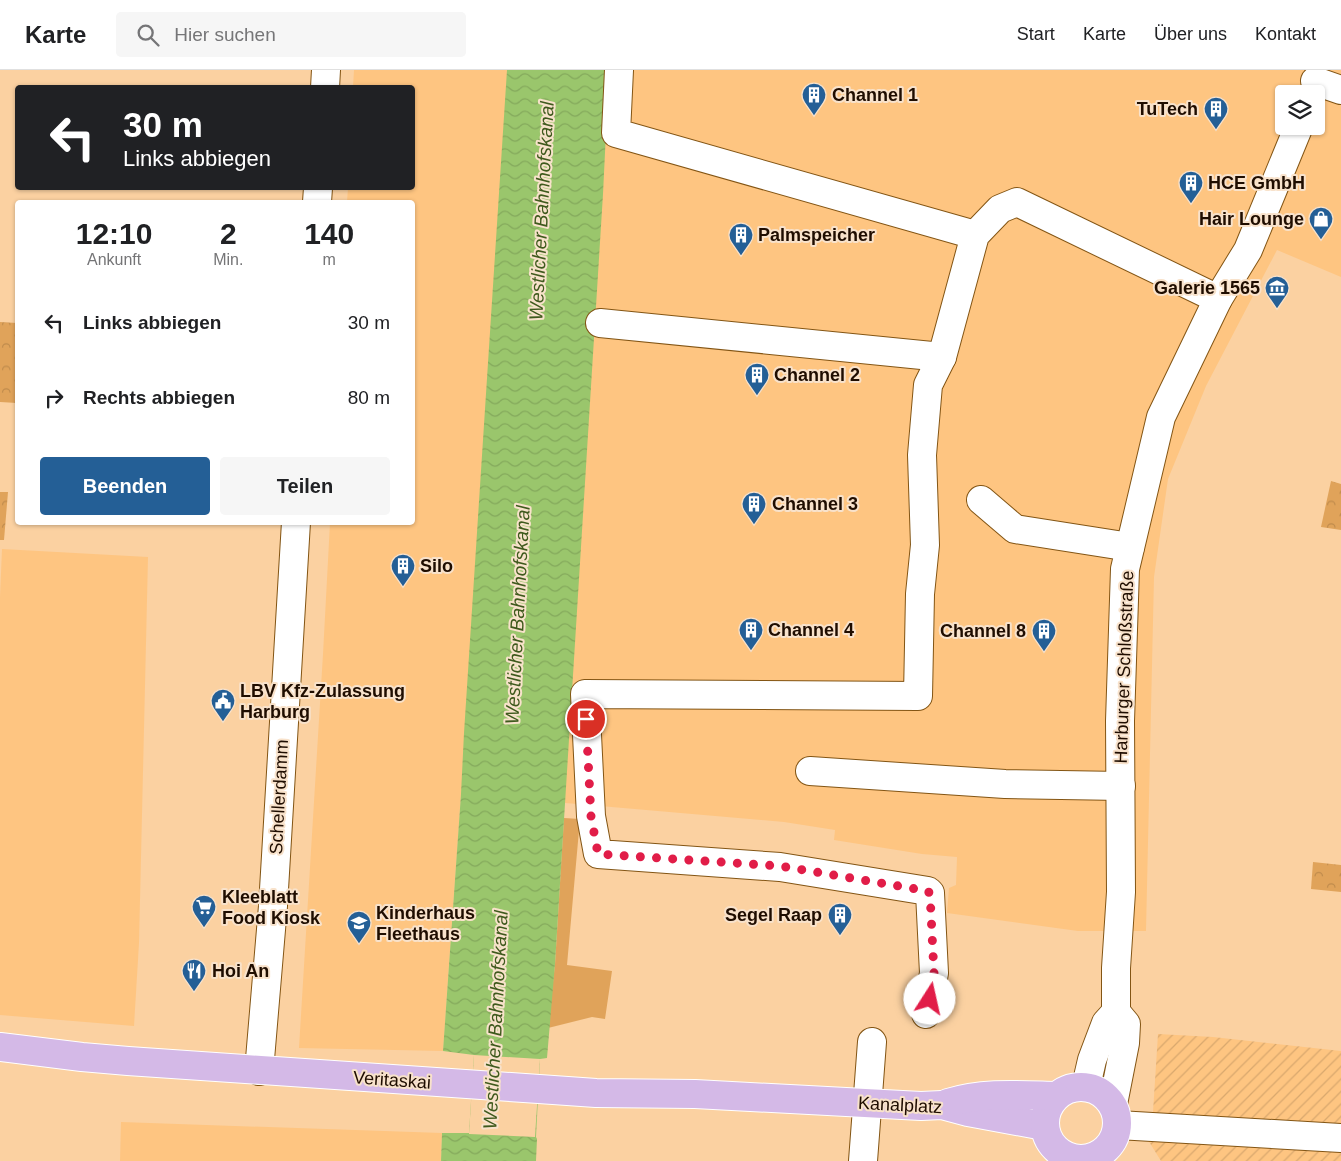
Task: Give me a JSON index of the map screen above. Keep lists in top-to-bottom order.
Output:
{
  "streets": {
    "main road": ["Veritaskai", "Kanalplatz"],
    "street": ["Harburger Schloßstraße", "Schellerdamm"]
  },
  "crossings": [
    ["Schellerdamm", "Veritaskai"],
    ["Veritaskai", "Kanalplatz"]
  ],
  "water": ["Westlicher Bahnhofskanal"],
  "places": {
    "building": [
      "Channel 1",
      "TuTech",
      "HCE GmbH",
      "Palmspeicher",
      "Channel 2",
      "Channel 3",
      "Silo",
      "Channel 4",
      "Channel 8",
      "Segel Raap"
    ],
    "shop": ["Hair Lounge"],
    "museum": ["Galerie 1565"],
    "public building": ["LBV Kfz-Zulassung Harburg"],
    "supermarket": ["Kleeblatt Food Kiosk"],
    "school or university": ["Kinderhaus Fleethaus"],
    "restaurant": ["Hoi An"]
  },
  "page": {
    "header": "Karte",
    "search": "Hier suchen",
    "nav": [
      "Start",
      "Karte",
      "Über uns",
      "Kontakt"
    ],
    "turn": ["30 m", "Links abbiegen"],
    "eta": [
      "12:10",
      "Ankunft",
      "2",
      "Min.",
      "140",
      "m"
    ],
    "list": [
      {
        "name": "Links abbiegen",
        "value": "30 m"
      },
      {
        "name": "Rechts abbiegen",
        "value": "80 m"
      }
    ],
    "buttons": ["Beenden", "Teilen"]
  }
}
